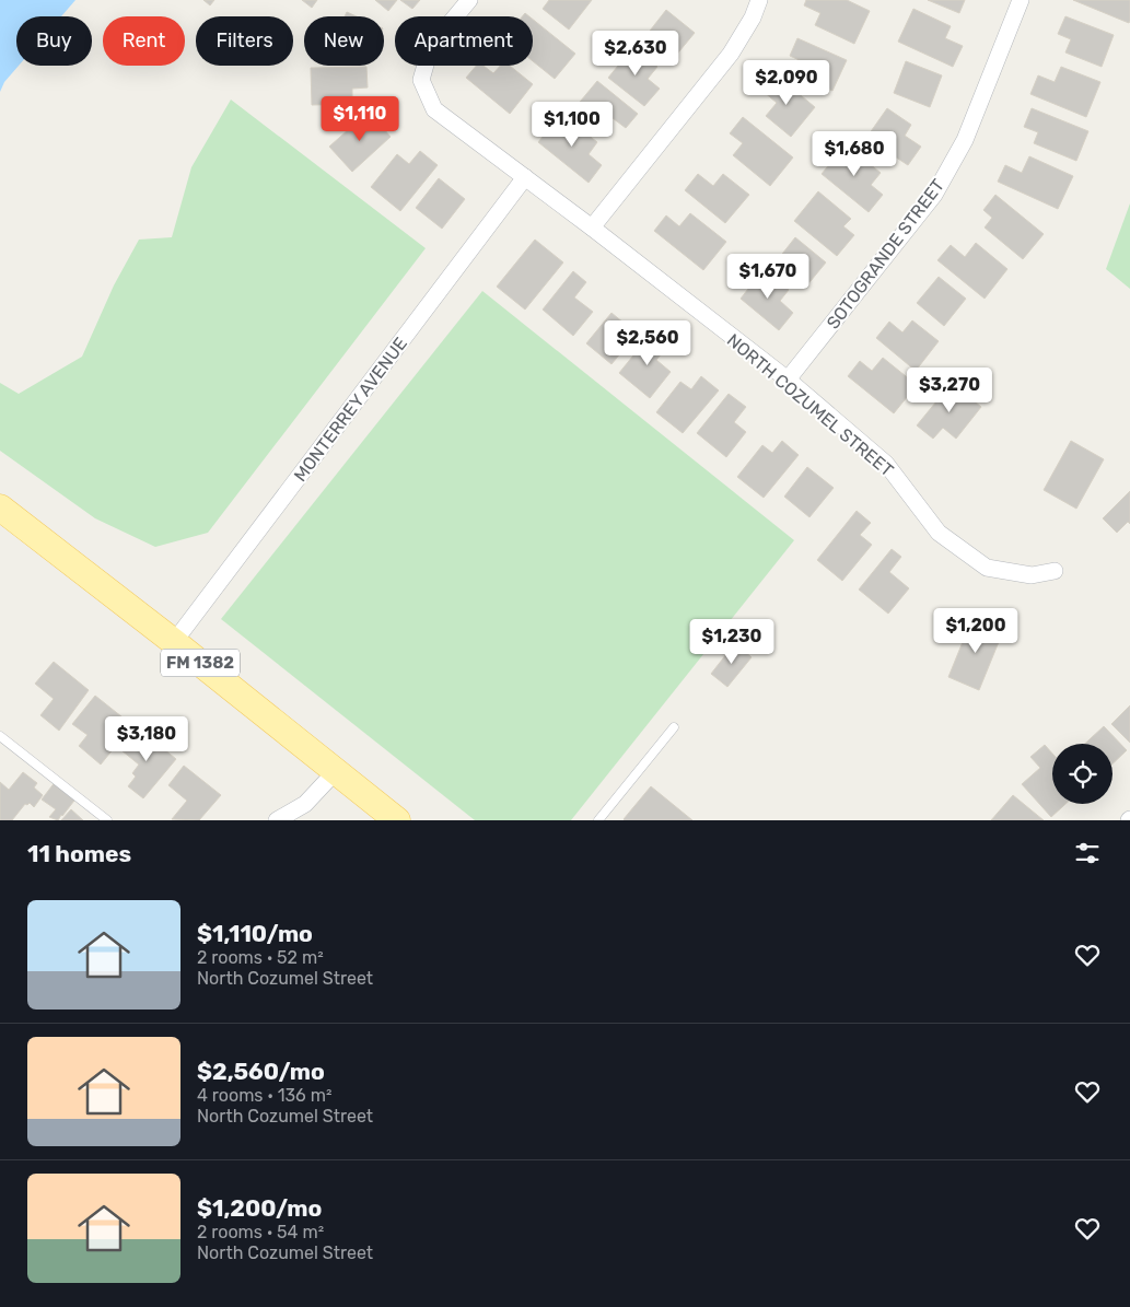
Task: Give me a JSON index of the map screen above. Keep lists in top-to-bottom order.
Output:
{
  "streets": {
    "main road": ["FM 1382"],
    "street": ["SOTOGRANDE STREET", "NORTH COZUMEL STREET", "MONTERREY AVENUE"]
  },
  "crossings": [
    ["SOTOGRANDE STREET", "NORTH COZUMEL STREET"],
    ["NORTH COZUMEL STREET", "MONTERREY AVENUE"],
    ["MONTERREY AVENUE", "FM 1382"]
  ],
  "page": {
    "chip": [
      "Buy",
      "Rent",
      "Filters",
      "New",
      "Apartment"
    ],
    "price": [
      "$2,630",
      "$2,090",
      "$1,110",
      "$1,100",
      "$1,680",
      "$1,670",
      "$2,560",
      "$3,270",
      "$1,200",
      "$1,230",
      "$3,180"
    ],
    "heading": "11 homes",
    "list": [
      {
        "name": "$1,110/mo",
        "note": "2 rooms · 52 m² · North Cozumel Street"
      },
      {
        "name": "$2,560/mo",
        "note": "4 rooms · 136 m² · North Cozumel Street"
      },
      {
        "name": "$1,200/mo",
        "note": "2 rooms · 54 m² · North Cozumel Street"
      }
    ]
  }
}
